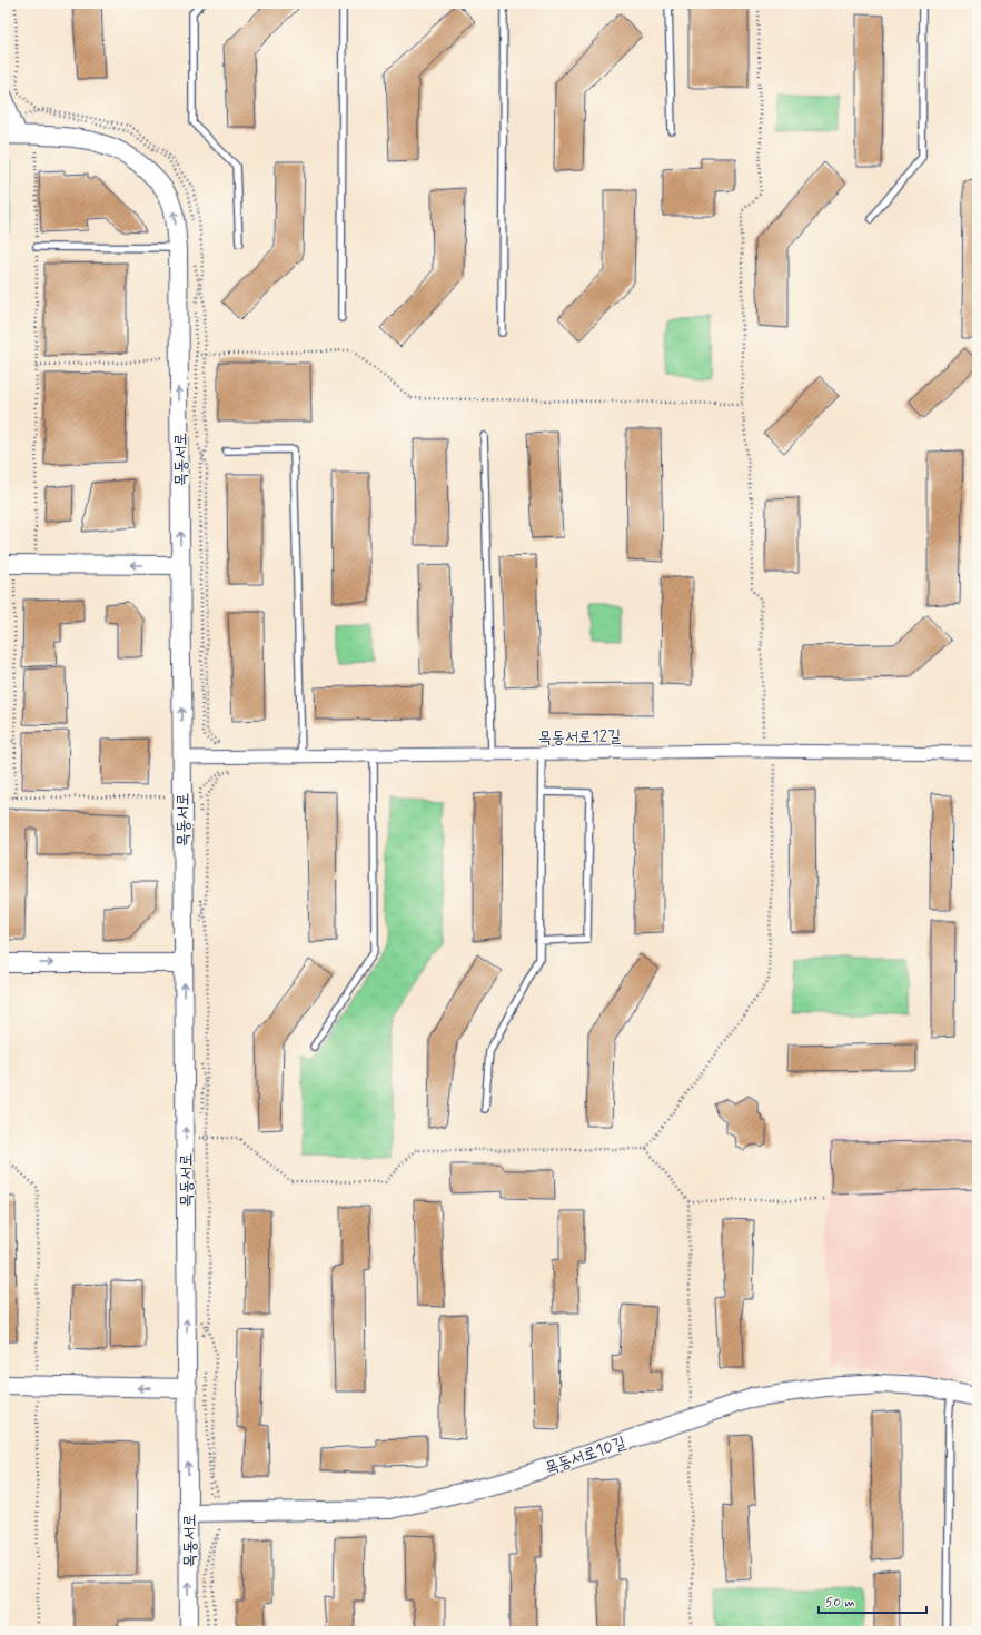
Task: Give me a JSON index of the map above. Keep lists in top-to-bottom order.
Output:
{
  "streets": {
    "main road": ["목동서로", "목동서로10길"],
    "street": ["목동서로12길"]
  },
  "crossings": [
    ["목동서로", "목동서로12길"],
    ["목동서로", "목동서로10길"]
  ],
  "one_way": ["목동서로"],
  "scale_bar": "50 m"
}
